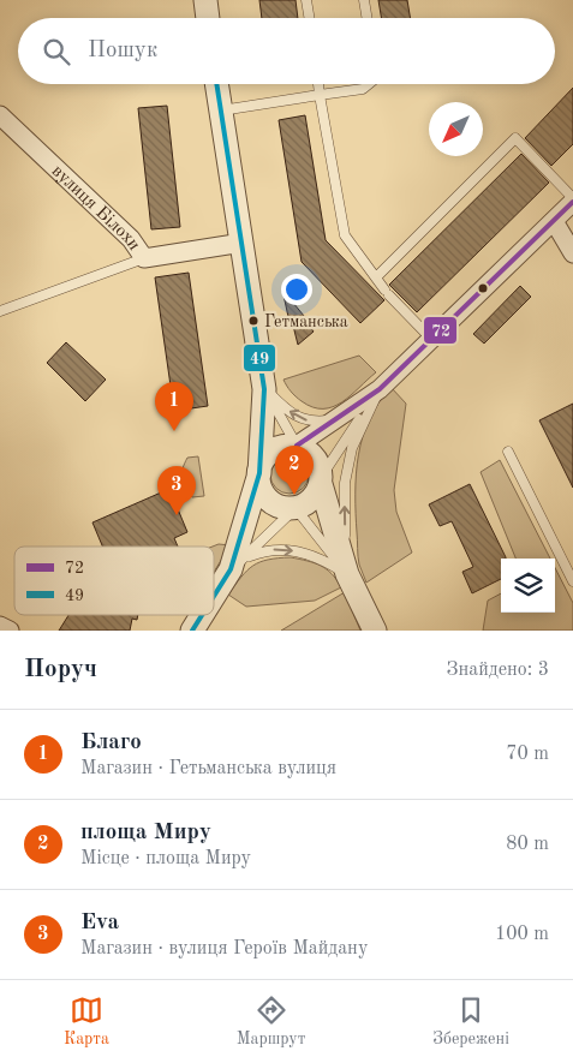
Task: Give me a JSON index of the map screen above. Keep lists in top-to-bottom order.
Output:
{
  "streets": {
    "street": ["вулиця Білохи"]
  },
  "places": ["Гетманська"],
  "lines": ["transit line 49", "transit line 72"],
  "legend": ["72", "49"],
  "north": "bottom left",
  "page": {
    "search": "Пошук",
    "pins": ["1", "2", "3"],
    "heading": ["Поруч", "Знайдено: 3"],
    "list": [
      {
        "mark": "1",
        "name": "Благо",
        "note": "Магазин · Гетьманська вулиця",
        "value": "70 m"
      },
      {
        "mark": "2",
        "name": "площа Миру",
        "note": "Місце · площа Миру",
        "value": "80 m"
      },
      {
        "mark": "3",
        "name": "Eva",
        "note": "Магазин · вулиця Героїв Майдану",
        "value": "100 m"
      }
    ],
    "nav": ["Карта", "Маршрут", "Збережені"]
  }
}
